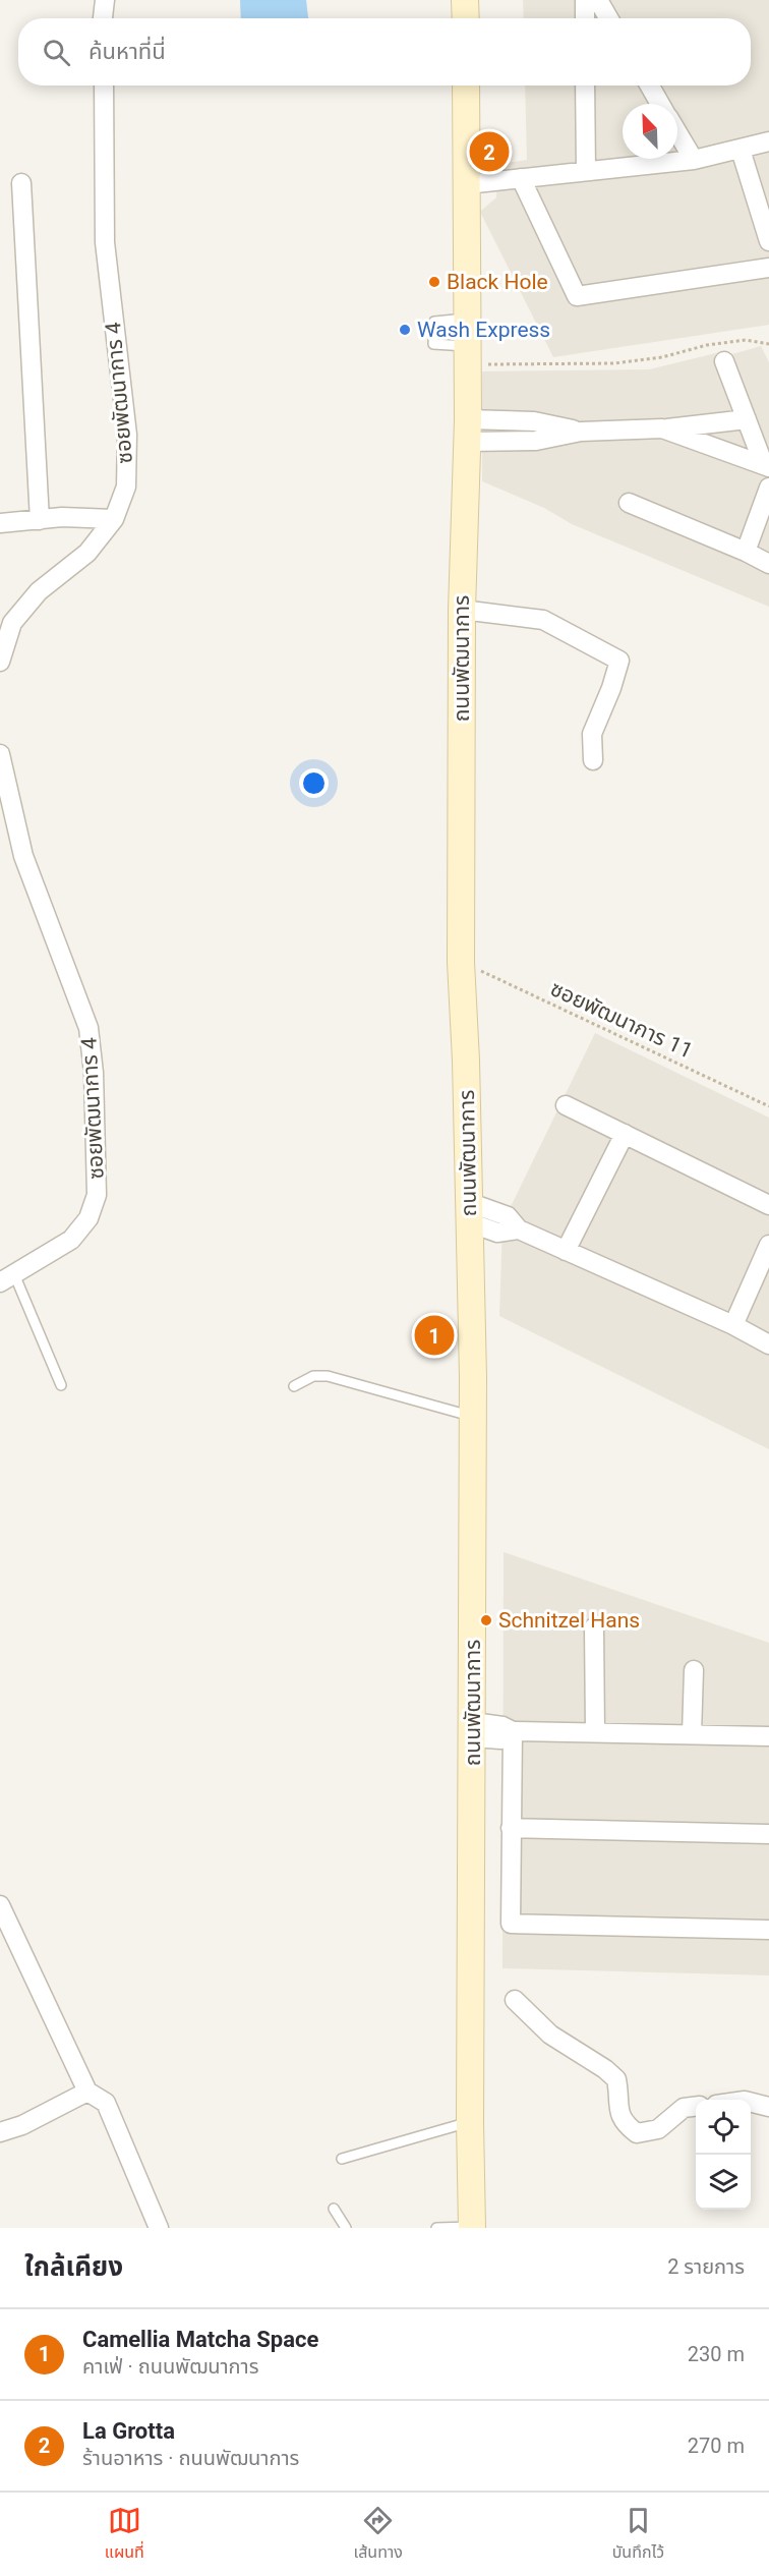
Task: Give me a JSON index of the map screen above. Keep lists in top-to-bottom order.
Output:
{
  "streets": {
    "street": ["ซอยพัฒนาการ 4", "ถนนพัฒนาการ"],
    "path": ["ซอยพัฒนาการ 11"]
  },
  "crossings": [
    ["ถนนพัฒนาการ", "ซอยพัฒนาการ 11"]
  ],
  "places": ["Black Hole", "Wash Express", "Schnitzel Hans"],
  "north": "top left",
  "page": {
    "search": "ค้นหาที่นี่",
    "pins": ["2", "1"],
    "heading": ["ใกล้เคียง", "2 รายการ"],
    "list": [
      {
        "mark": "1",
        "name": "Camellia Matcha Space",
        "note": "คาเฟ่ · ถนนพัฒนาการ",
        "value": "230 m"
      },
      {
        "mark": "2",
        "name": "La Grotta",
        "note": "ร้านอาหาร · ถนนพัฒนาการ",
        "value": "270 m"
      }
    ],
    "nav": ["แผนที่", "เส้นทาง", "บันทึกไว้"]
  }
}
